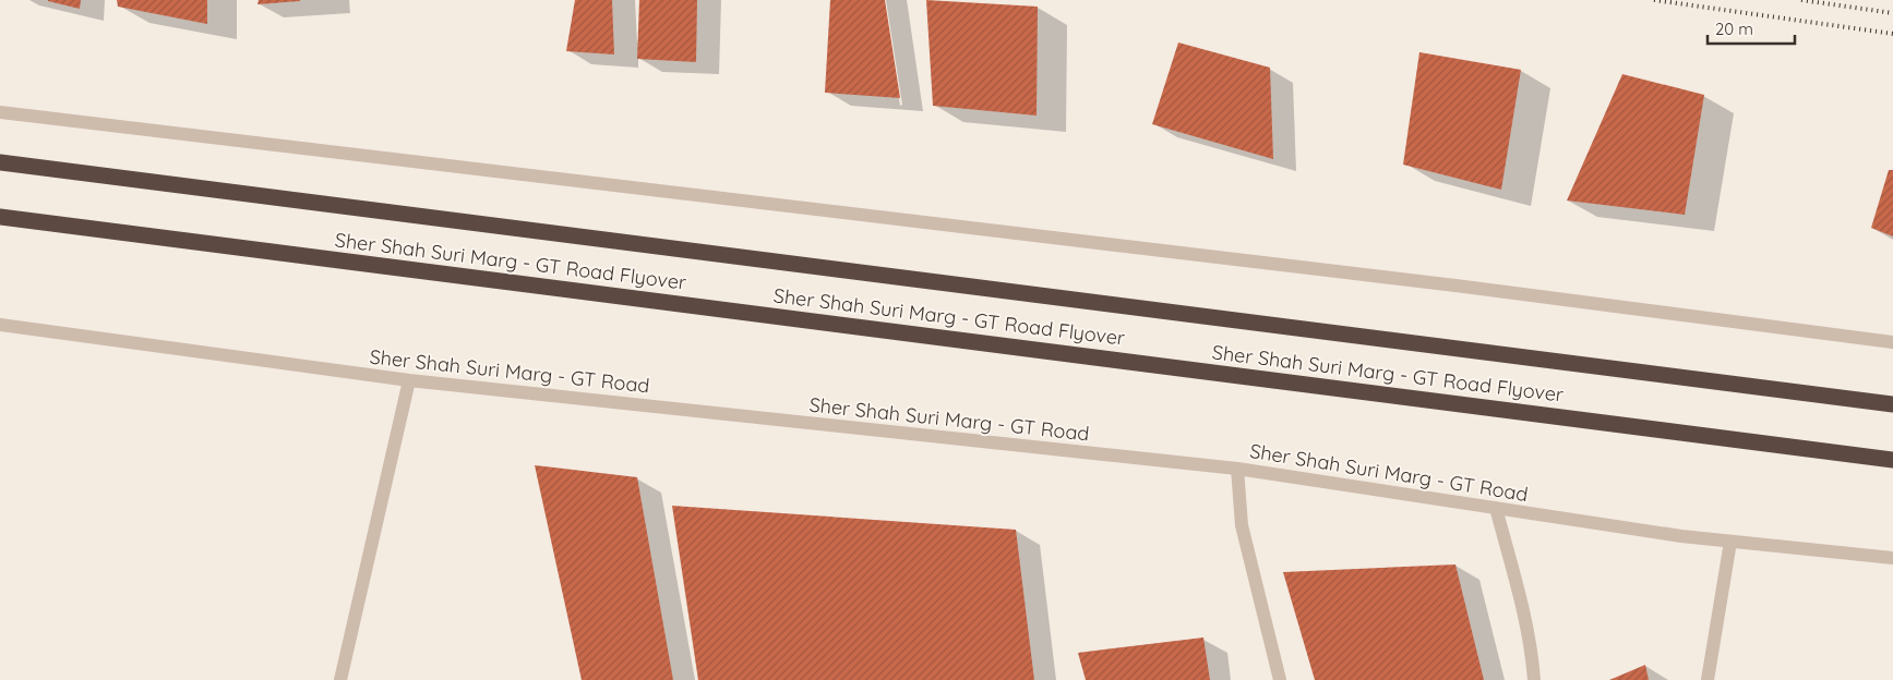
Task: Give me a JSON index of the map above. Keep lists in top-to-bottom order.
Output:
{
  "streets": {
    "highway": ["Sher Shah Suri Marg - GT Road Flyover"],
    "street": ["Sher Shah Suri Marg - GT Road"]
  },
  "scale_bar": "20 m"
}
